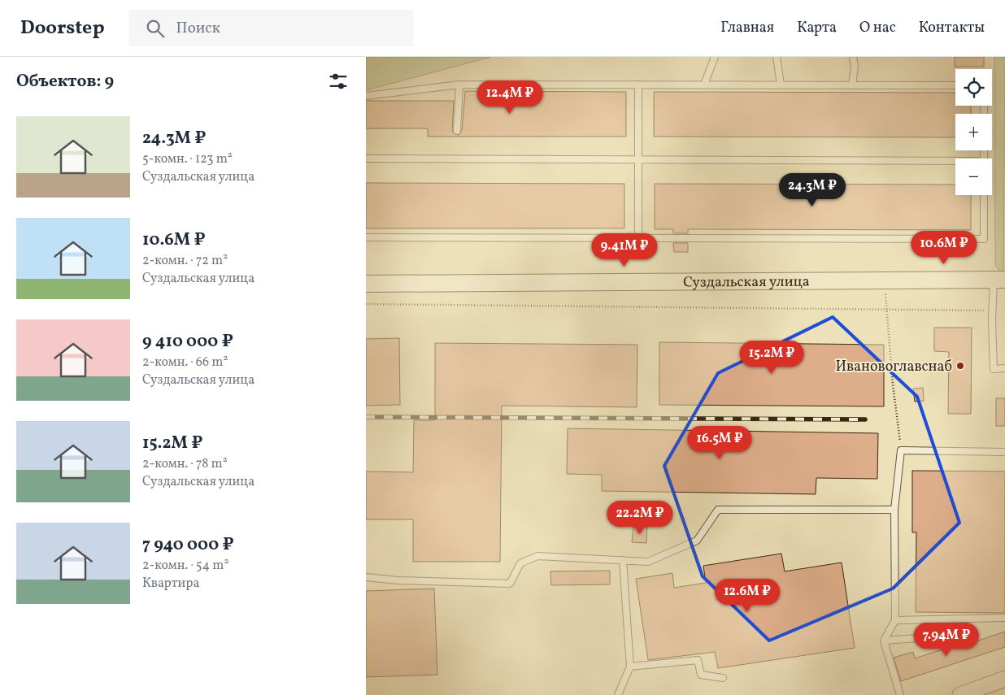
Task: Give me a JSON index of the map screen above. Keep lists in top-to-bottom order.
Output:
{
  "streets": {
    "main road": ["Суздальская улица"]
  },
  "places": ["Ивановоглавснаб"],
  "page": {
    "header": "Doorstep",
    "search": "Поиск",
    "nav": [
      "Главная",
      "Карта",
      "О нас",
      "Контакты"
    ],
    "heading": "Объектов: 9",
    "map_buttons": ["+", "−"],
    "price": [
      "12.4M ₽",
      "24.3M ₽",
      "10.6M ₽",
      "9.41M ₽",
      "15.2M ₽",
      "16.5M ₽",
      "22.2M ₽",
      "12.6M ₽",
      "7.94M ₽"
    ],
    "list": [
      {
        "name": "24.3M ₽",
        "note": "5-комн. · 123 m² · Суздальская улица"
      },
      {
        "name": "10.6M ₽",
        "note": "2-комн. · 72 m² · Суздальская улица"
      },
      {
        "name": "9 410 000 ₽",
        "note": "2-комн. · 66 m² · Суздальская улица"
      },
      {
        "name": "15.2M ₽",
        "note": "2-комн. · 78 m² · Суздальская улица"
      },
      {
        "name": "7 940 000 ₽",
        "note": "2-комн. · 54 m² · Квартира"
      }
    ]
  }
}
